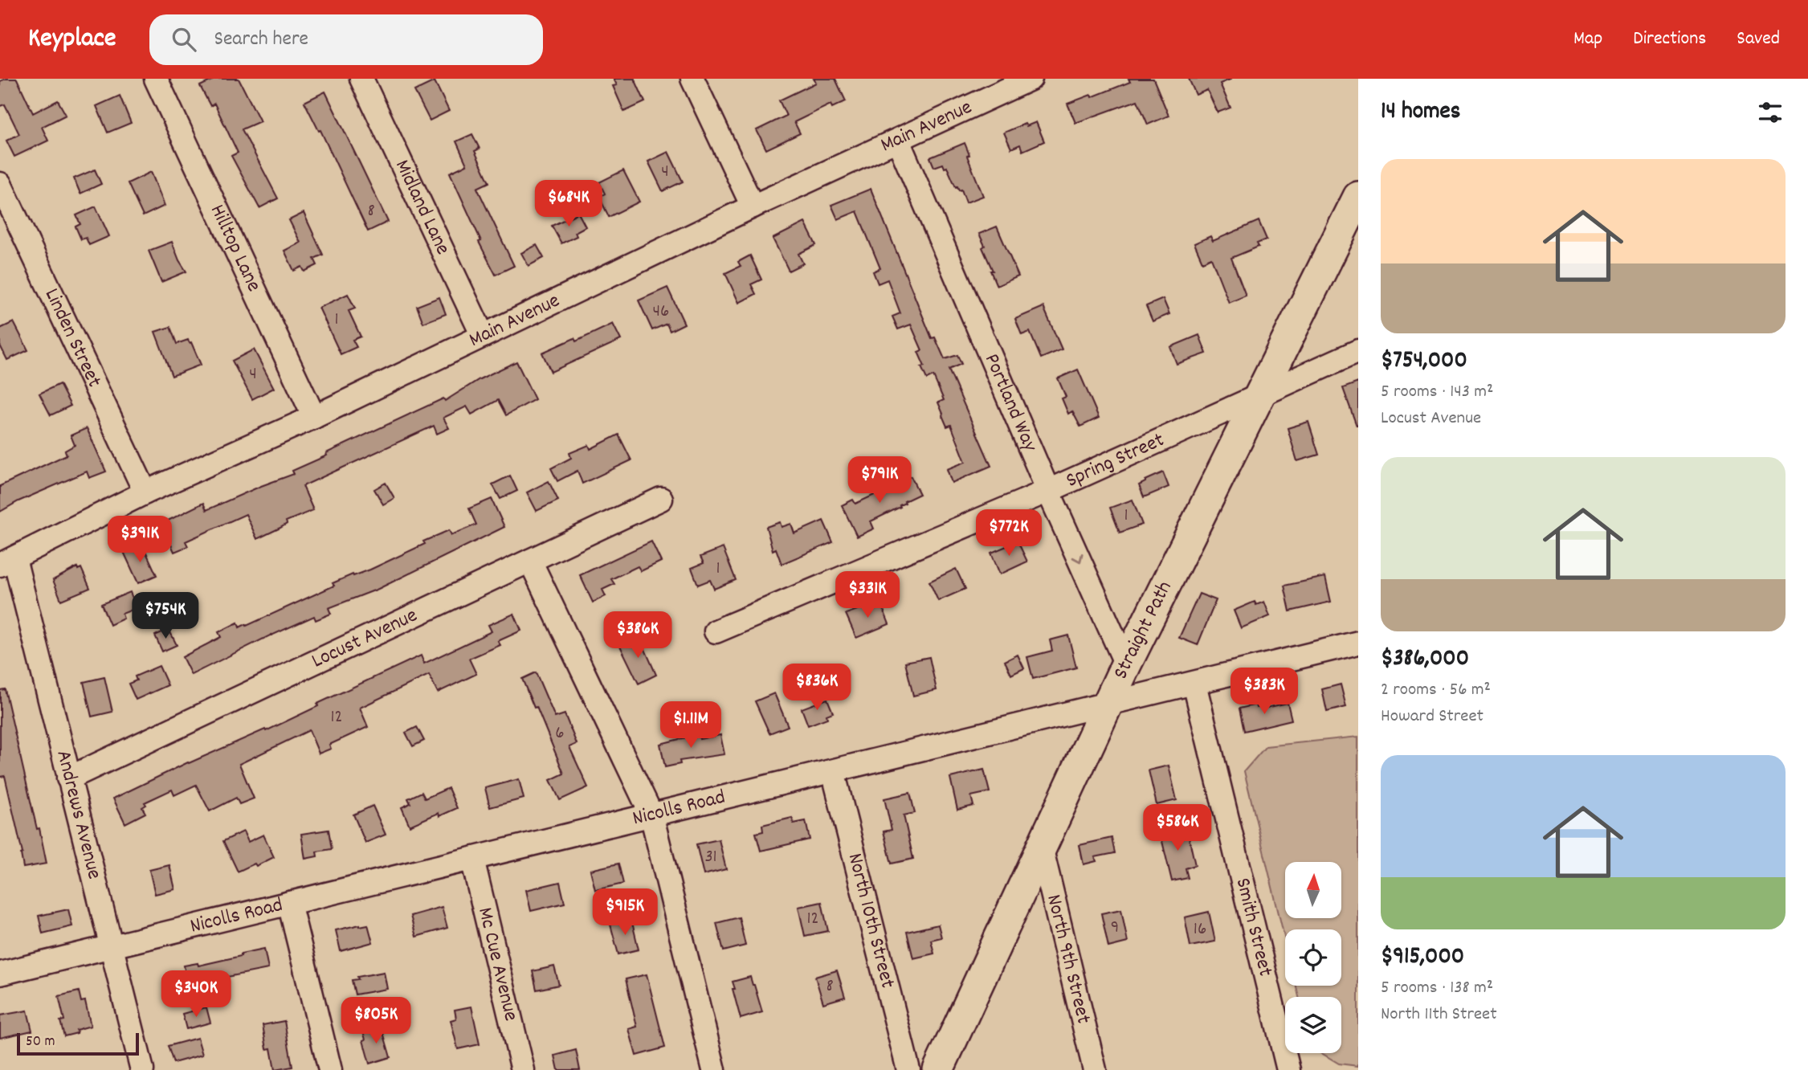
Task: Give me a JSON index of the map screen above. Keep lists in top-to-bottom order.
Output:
{
  "streets": {
    "main road": ["Straight Path"],
    "street": [
      "Main Avenue",
      "Midland Lane",
      "Hilltop Lane",
      "Linden Street",
      "Portland Way",
      "Spring Street",
      "Locust Avenue",
      "Nicolls Road",
      "Andrews Avenue",
      "North 10th Street",
      "Smith Street",
      "North 9th Street",
      "Mc Cue Avenue"
    ]
  },
  "crossings": [
    ["Main Avenue", "Midland Lane"],
    ["Main Avenue", "Hilltop Lane"],
    ["Main Avenue", "Linden Street"],
    ["Main Avenue", "Portland Way"],
    ["Main Avenue", "Andrews Avenue"],
    ["Portland Way", "Spring Street"],
    ["Portland Way", "Straight Path"],
    ["Spring Street", "Straight Path"],
    ["Straight Path", "Nicolls Road"],
    ["Straight Path", "North 9th Street"],
    ["Locust Avenue", "Andrews Avenue"],
    ["Nicolls Road", "Andrews Avenue"],
    ["Nicolls Road", "North 10th Street"],
    ["Nicolls Road", "Smith Street"],
    ["Nicolls Road", "Mc Cue Avenue"]
  ],
  "house_numbers": [
    "4",
    "8",
    "46",
    "1",
    "4",
    "1",
    "1",
    "12",
    "6",
    "31",
    "12",
    "9",
    "16",
    "8"
  ],
  "scale_bar": "50 m",
  "north": "top",
  "page": {
    "header": "Keyplace",
    "search": "Search here",
    "nav": ["Map", "Directions", "Saved"],
    "heading": "14 homes",
    "list": [
      {
        "name": "$754,000",
        "note": "5 rooms · 143 m² · Locust Avenue"
      },
      {
        "name": "$386,000",
        "note": "2 rooms · 56 m² · Howard Street"
      },
      {
        "name": "$915,000",
        "note": "5 rooms · 138 m² · North 11th Street"
      }
    ],
    "price": [
      "$684K",
      "$791K",
      "$772K",
      "$391K",
      "$331K",
      "$754K",
      "$386K",
      "$836K",
      "$383K",
      "$1.11M",
      "$586K",
      "$915K",
      "$340K",
      "$805K"
    ],
    "scale": "50 m"
  }
}
